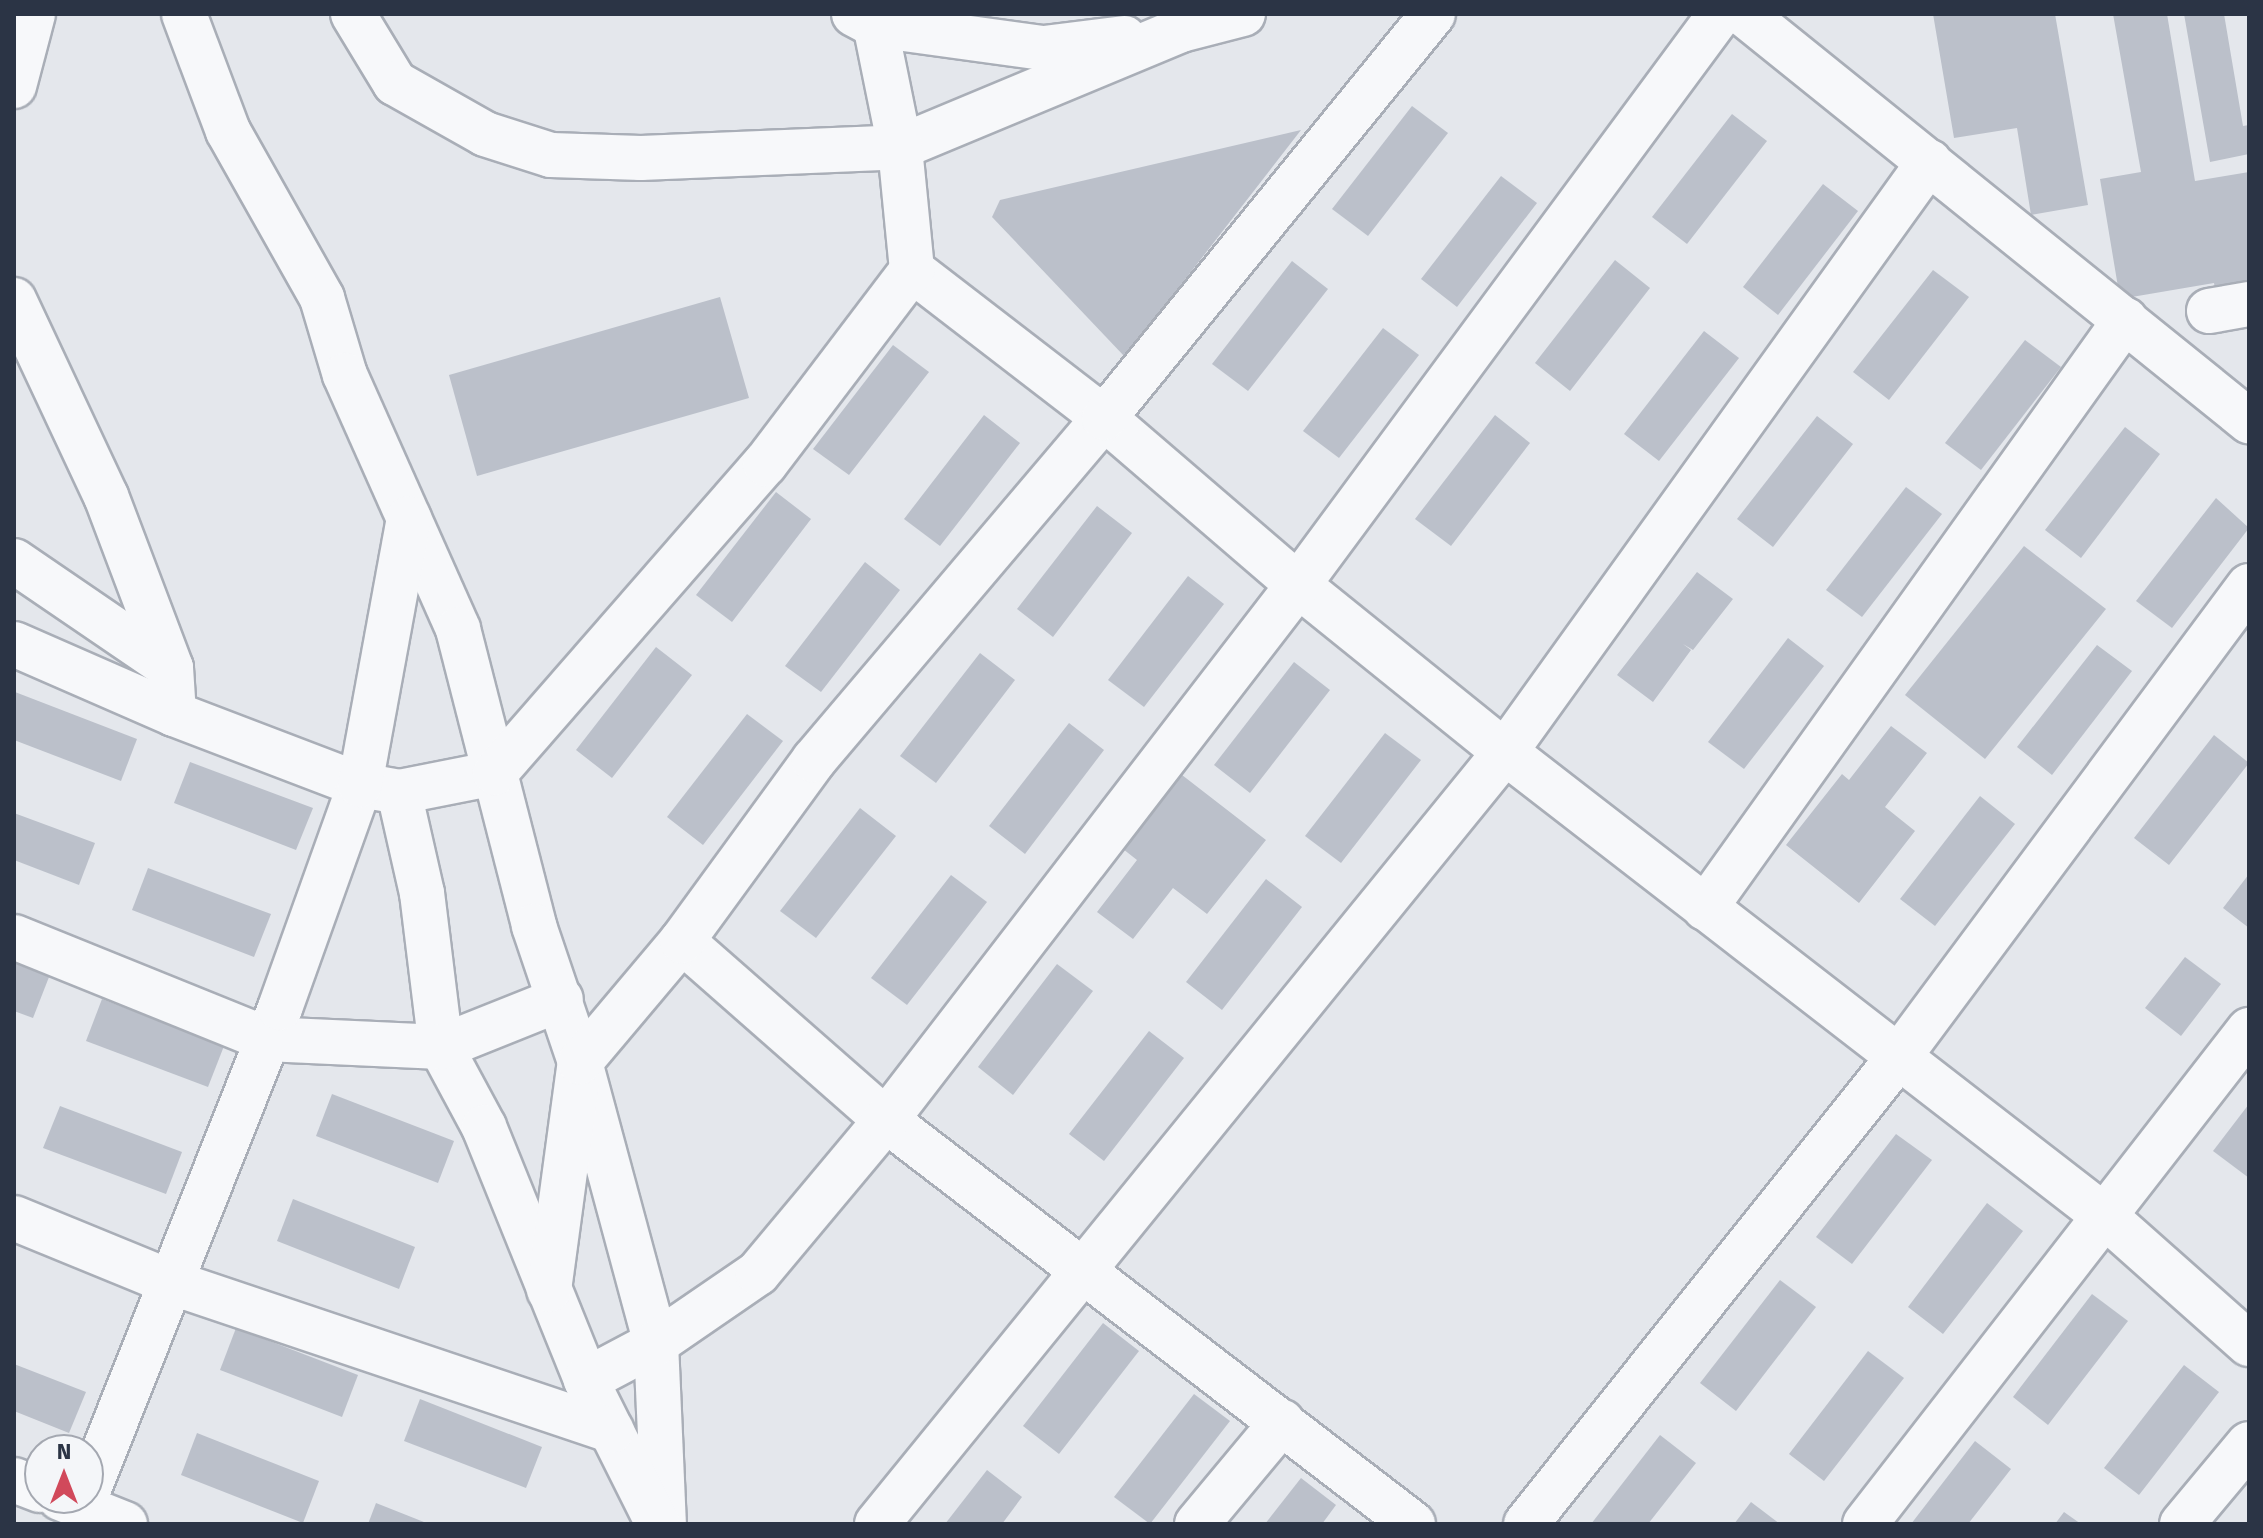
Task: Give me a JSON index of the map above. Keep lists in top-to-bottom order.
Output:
{
  "north": "top"
}
